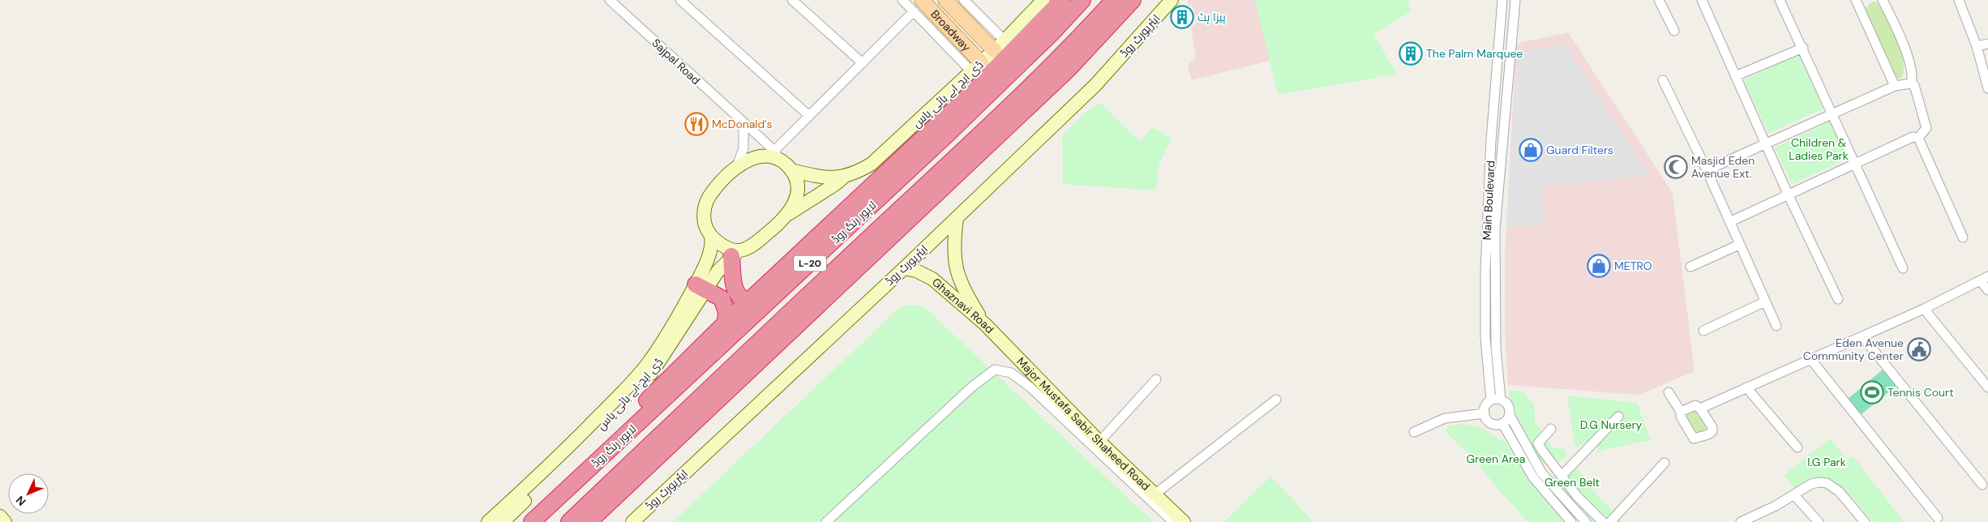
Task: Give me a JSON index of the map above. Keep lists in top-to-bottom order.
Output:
{
  "streets": {
    "highway": ["لاہور رنگ روڈ", "L-20"],
    "main road": [
      "Broadway",
      "ایئرپورٹ روڈ",
      "ڈی ایچ اے بائی پاس",
      "Ghaznavi Road",
      "Major Mustafa Sabir Shaheed Road"
    ],
    "street": ["Sajpal Road", "Main Boulevard"]
  },
  "crossings": [
    ["Broadway", "ڈی ایچ اے بائی پاس"],
    ["ایئرپورٹ روڈ", "Ghaznavi Road"],
    ["Sajpal Road", "ڈی ایچ اے بائی پاس"],
    ["Ghaznavi Road", "Major Mustafa Sabir Shaheed Road"]
  ],
  "parks": [
    "Children & Ladies Park",
    "D.G Nursery",
    "Green Area",
    "I.G Park",
    "Green Belt"
  ],
  "places": {
    "building": ["پیزا ہٹ", "The Palm Marquee"],
    "restaurant": ["McDonald's"],
    "shop": ["Guard Filters", "METRO"],
    "mosque": ["Masjid Eden Avenue Ext."],
    "public building": ["Eden Avenue Community Center"],
    "sports": ["Tennis Court"]
  },
  "north": "bottom left"
}
